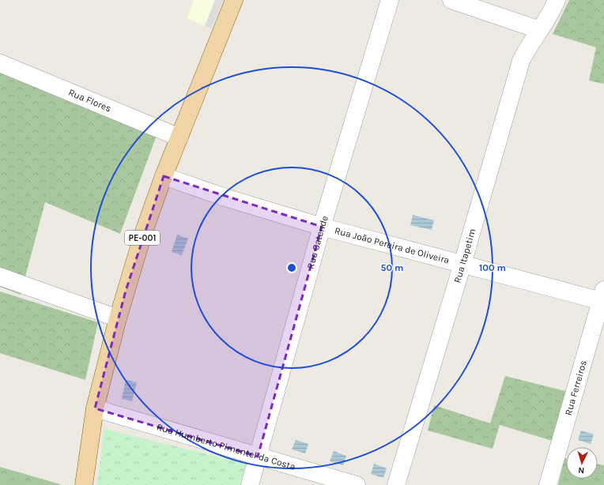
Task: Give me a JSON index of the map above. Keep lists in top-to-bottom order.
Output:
{
  "streets": {
    "main road": ["PE-001"],
    "street": [
      "Rua Flores",
      "Rua Catende",
      "Rua João Pereira de Oliveira",
      "Rua Itapetim",
      "Rua Ferreiros",
      "Rua Humberto Pimentel da Costa"
    ]
  },
  "crossings": [
    ["Rua Flores", "PE-001"],
    ["PE-001", "Rua João Pereira de Oliveira"],
    ["PE-001", "Rua Humberto Pimentel da Costa"],
    ["Rua Catende", "Rua João Pereira de Oliveira"],
    ["Rua Catende", "Rua Humberto Pimentel da Costa"],
    ["Rua João Pereira de Oliveira", "Rua Itapetim"],
    ["Rua João Pereira de Oliveira", "Rua Ferreiros"]
  ],
  "north": "bottom",
  "rings": ["50 m", "100 m"]
}
